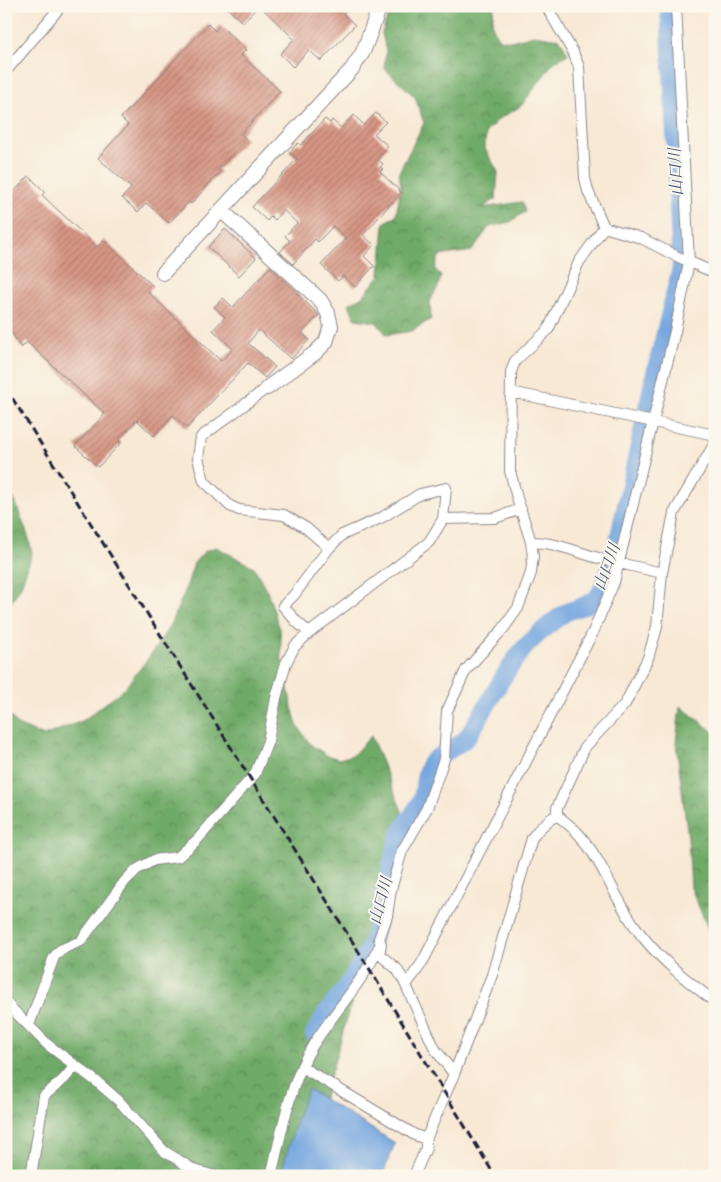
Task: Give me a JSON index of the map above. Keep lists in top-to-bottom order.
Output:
{
  "water": ["山口川"]
}
